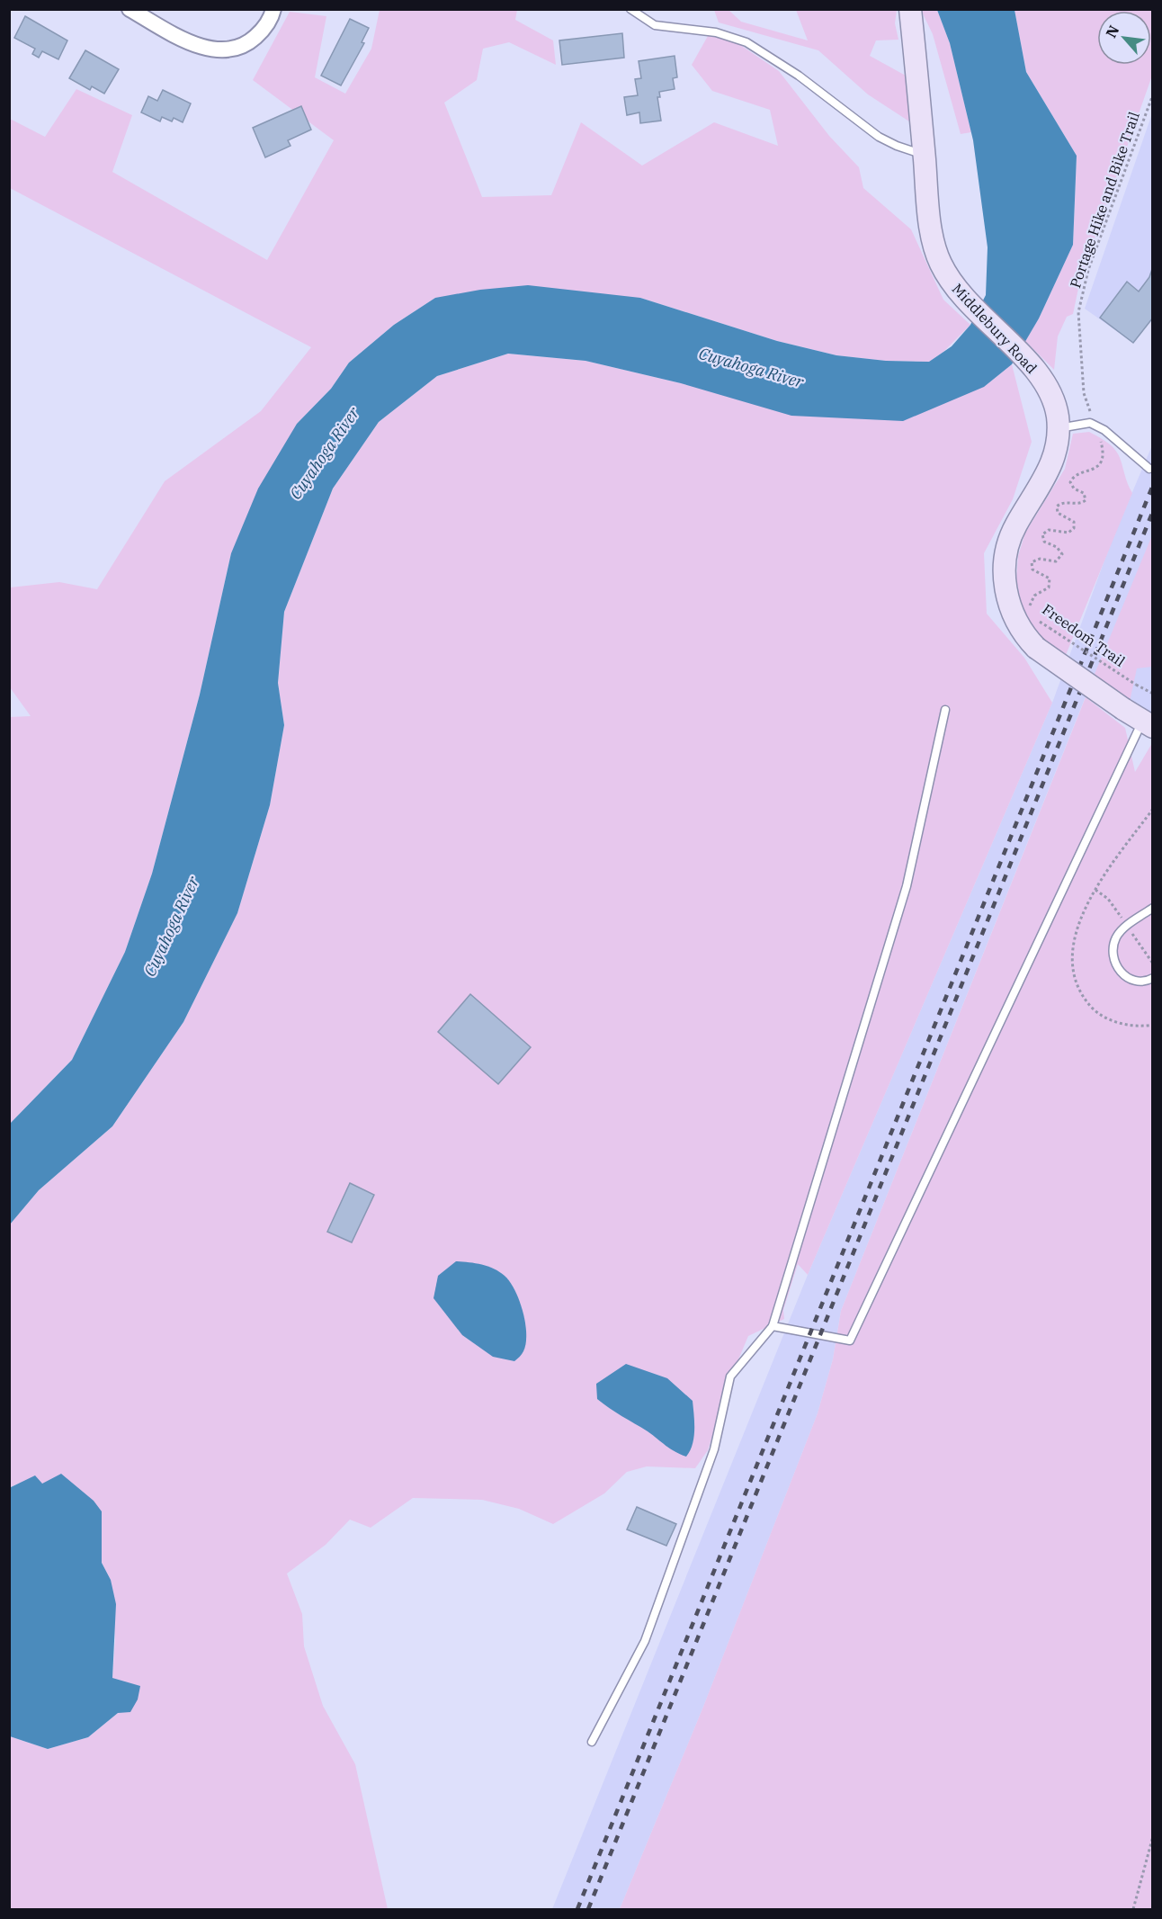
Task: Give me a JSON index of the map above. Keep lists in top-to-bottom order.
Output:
{
  "streets": {
    "street": ["Middlebury Road"],
    "path": ["Portage Hike and Bike Trail", "Freedom Trail"]
  },
  "crossings": [
    ["Portage Hike and Bike Trail", "Freedom Trail"]
  ],
  "water": ["Cuyahoga River"],
  "north": "top left"
}
